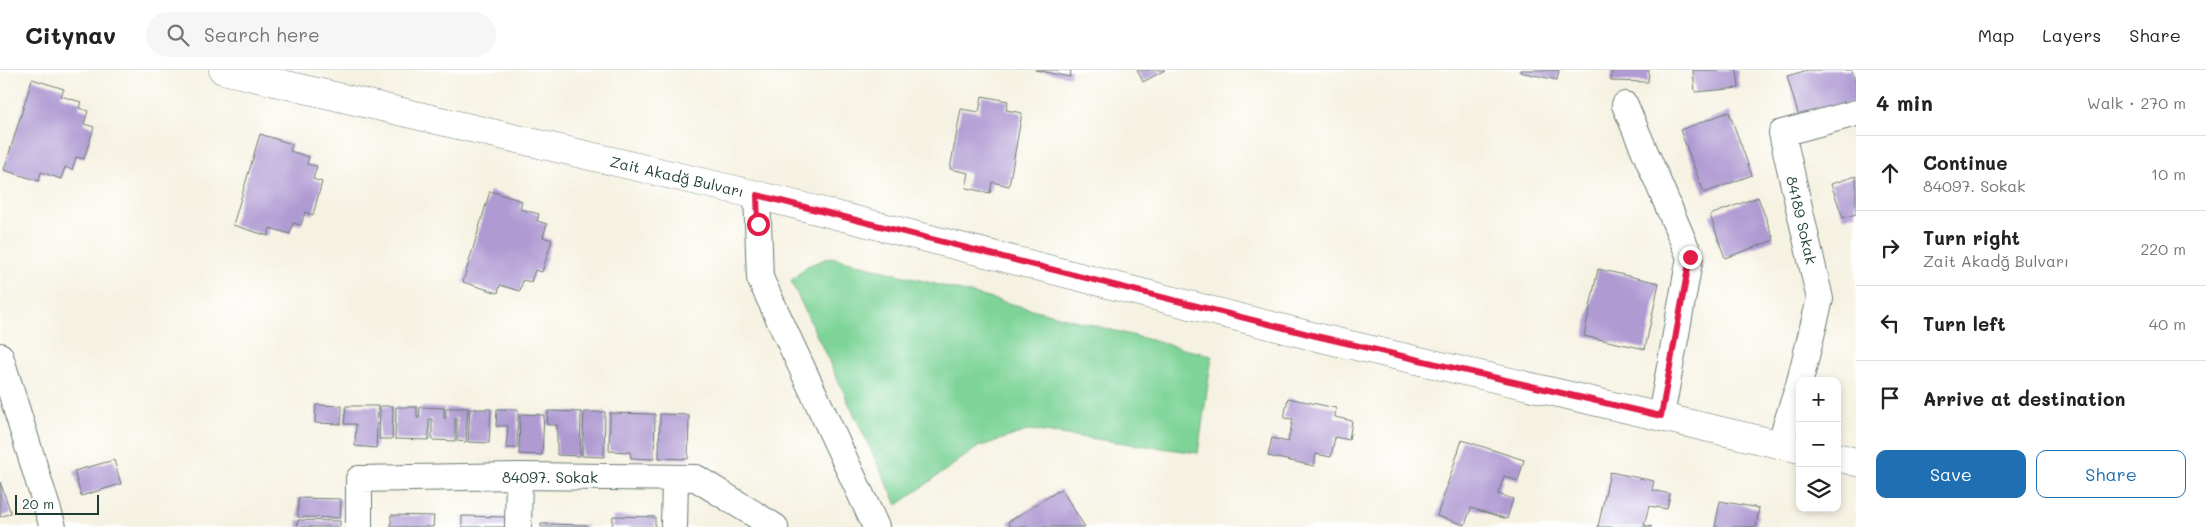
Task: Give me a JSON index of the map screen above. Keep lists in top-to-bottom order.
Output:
{
  "streets": {
    "street": ["Zait Akadğ Bulvarı", "84189 Sokak", "84097. Sokak"]
  },
  "crossings": [
    ["Zait Akadğ Bulvarı", "84189 Sokak"]
  ],
  "scale_bar": "20 m",
  "page": {
    "header": "Citynav",
    "search": "Search here",
    "nav": ["Map", "Layers", "Share"],
    "heading": ["4 min", "Walk · 270 m"],
    "list": [
      ["Continue", "84097. Sokak", "10 m"],
      ["Turn right", "Zait Akadğ Bulvarı", "220 m"],
      ["Turn left", "40 m"],
      "Arrive at destination"
    ],
    "map_buttons": ["+", "−"],
    "buttons": ["Save", "Share"],
    "scale": "20 m"
  }
}
